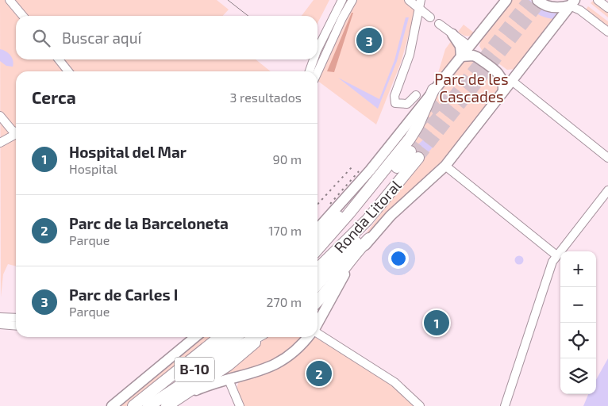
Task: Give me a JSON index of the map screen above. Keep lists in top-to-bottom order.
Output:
{
  "streets": {
    "highway": ["Ronda Litoral", "B-10"]
  },
  "parks": ["Parc de les Cascades"],
  "page": {
    "search": "Buscar aquí",
    "pins": ["3", "1", "2"],
    "heading": ["Cerca", "3 resultados"],
    "list": [
      {
        "mark": "1",
        "name": "Hospital del Mar",
        "note": "Hospital",
        "value": "90 m"
      },
      {
        "mark": "2",
        "name": "Parc de la Barceloneta",
        "note": "Parque",
        "value": "170 m"
      },
      {
        "mark": "3",
        "name": "Parc de Carles I",
        "note": "Parque",
        "value": "270 m"
      }
    ],
    "map_buttons": ["+", "−"]
  }
}
